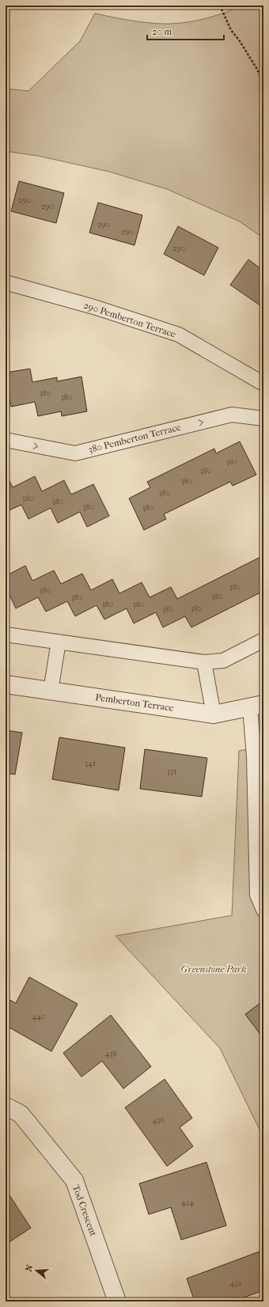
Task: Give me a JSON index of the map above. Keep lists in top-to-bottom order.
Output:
{
  "streets": {
    "street": ["Pemberton Terrace", "Tod Crescent"],
    "lane": ["290 Pemberton Terrace", "380 Pemberton Terrace"]
  },
  "one_way": ["380 Pemberton Terrace"],
  "parks": ["Greenstone Park"],
  "house_numbers": [
    "290",
    "290",
    "290",
    "290",
    "290",
    "380",
    "380",
    "380",
    "380",
    "380",
    "380",
    "380",
    "380",
    "380",
    "380",
    "380",
    "380",
    "380",
    "380",
    "380",
    "380",
    "380",
    "380",
    "345",
    "335",
    "440",
    "438",
    "436",
    "434",
    "432"
  ],
  "scale_bar": "20 m",
  "north": "left"
}
